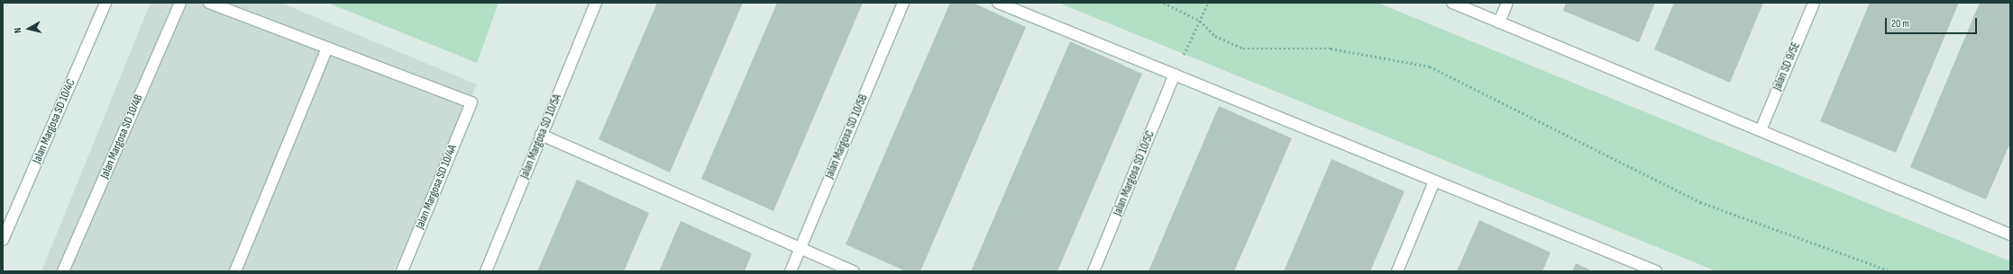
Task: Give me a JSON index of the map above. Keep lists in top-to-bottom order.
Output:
{
  "streets": {
    "street": [
      "Jalan SD 9/5E",
      "Jalan Margosa SD 10/4C",
      "Jalan Margosa SD 10/4B",
      "Jalan Margosa SD 10/5A",
      "Jalan Margosa SD 10/5B",
      "Jalan Margosa SD 10/5C",
      "Jalan Margosa SD 10/4A"
    ]
  },
  "scale_bar": "20 m",
  "north": "left"
}
